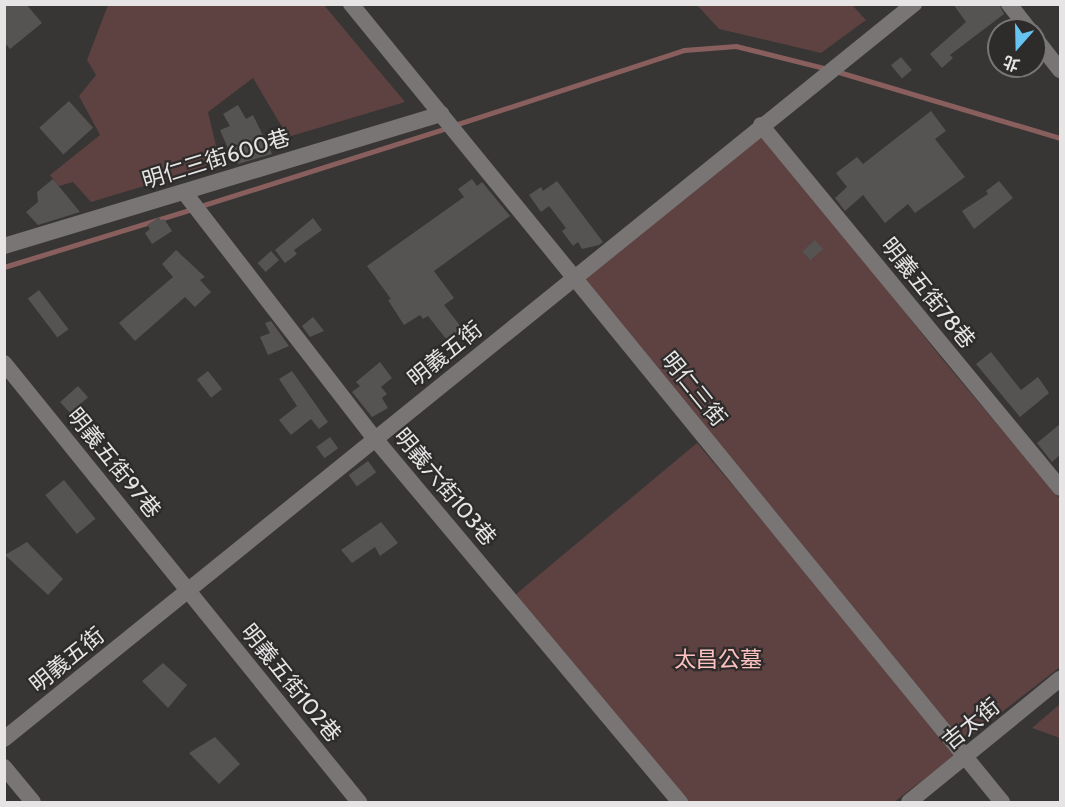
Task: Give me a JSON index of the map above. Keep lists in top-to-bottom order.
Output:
{
  "streets": {
    "street": [
      "明仁三街600巷",
      "明義五街78巷",
      "明義五街",
      "明仁三街",
      "明義五街97巷",
      "明義六街103巷",
      "明義五街102巷",
      "吉太街"
    ]
  },
  "crossings": [
    ["明仁三街600巷", "明仁三街"],
    ["明仁三街600巷", "明義六街103巷"],
    ["明義五街78巷", "明義五街"],
    ["明義五街", "明仁三街"],
    ["明義五街", "明義五街97巷"],
    ["明義五街", "明義六街103巷"],
    ["明義五街", "明義五街102巷"],
    ["明仁三街", "吉太街"],
    ["明義五街97巷", "明義五街102巷"]
  ],
  "parks": ["太昌公墓"],
  "north": "bottom"
}
